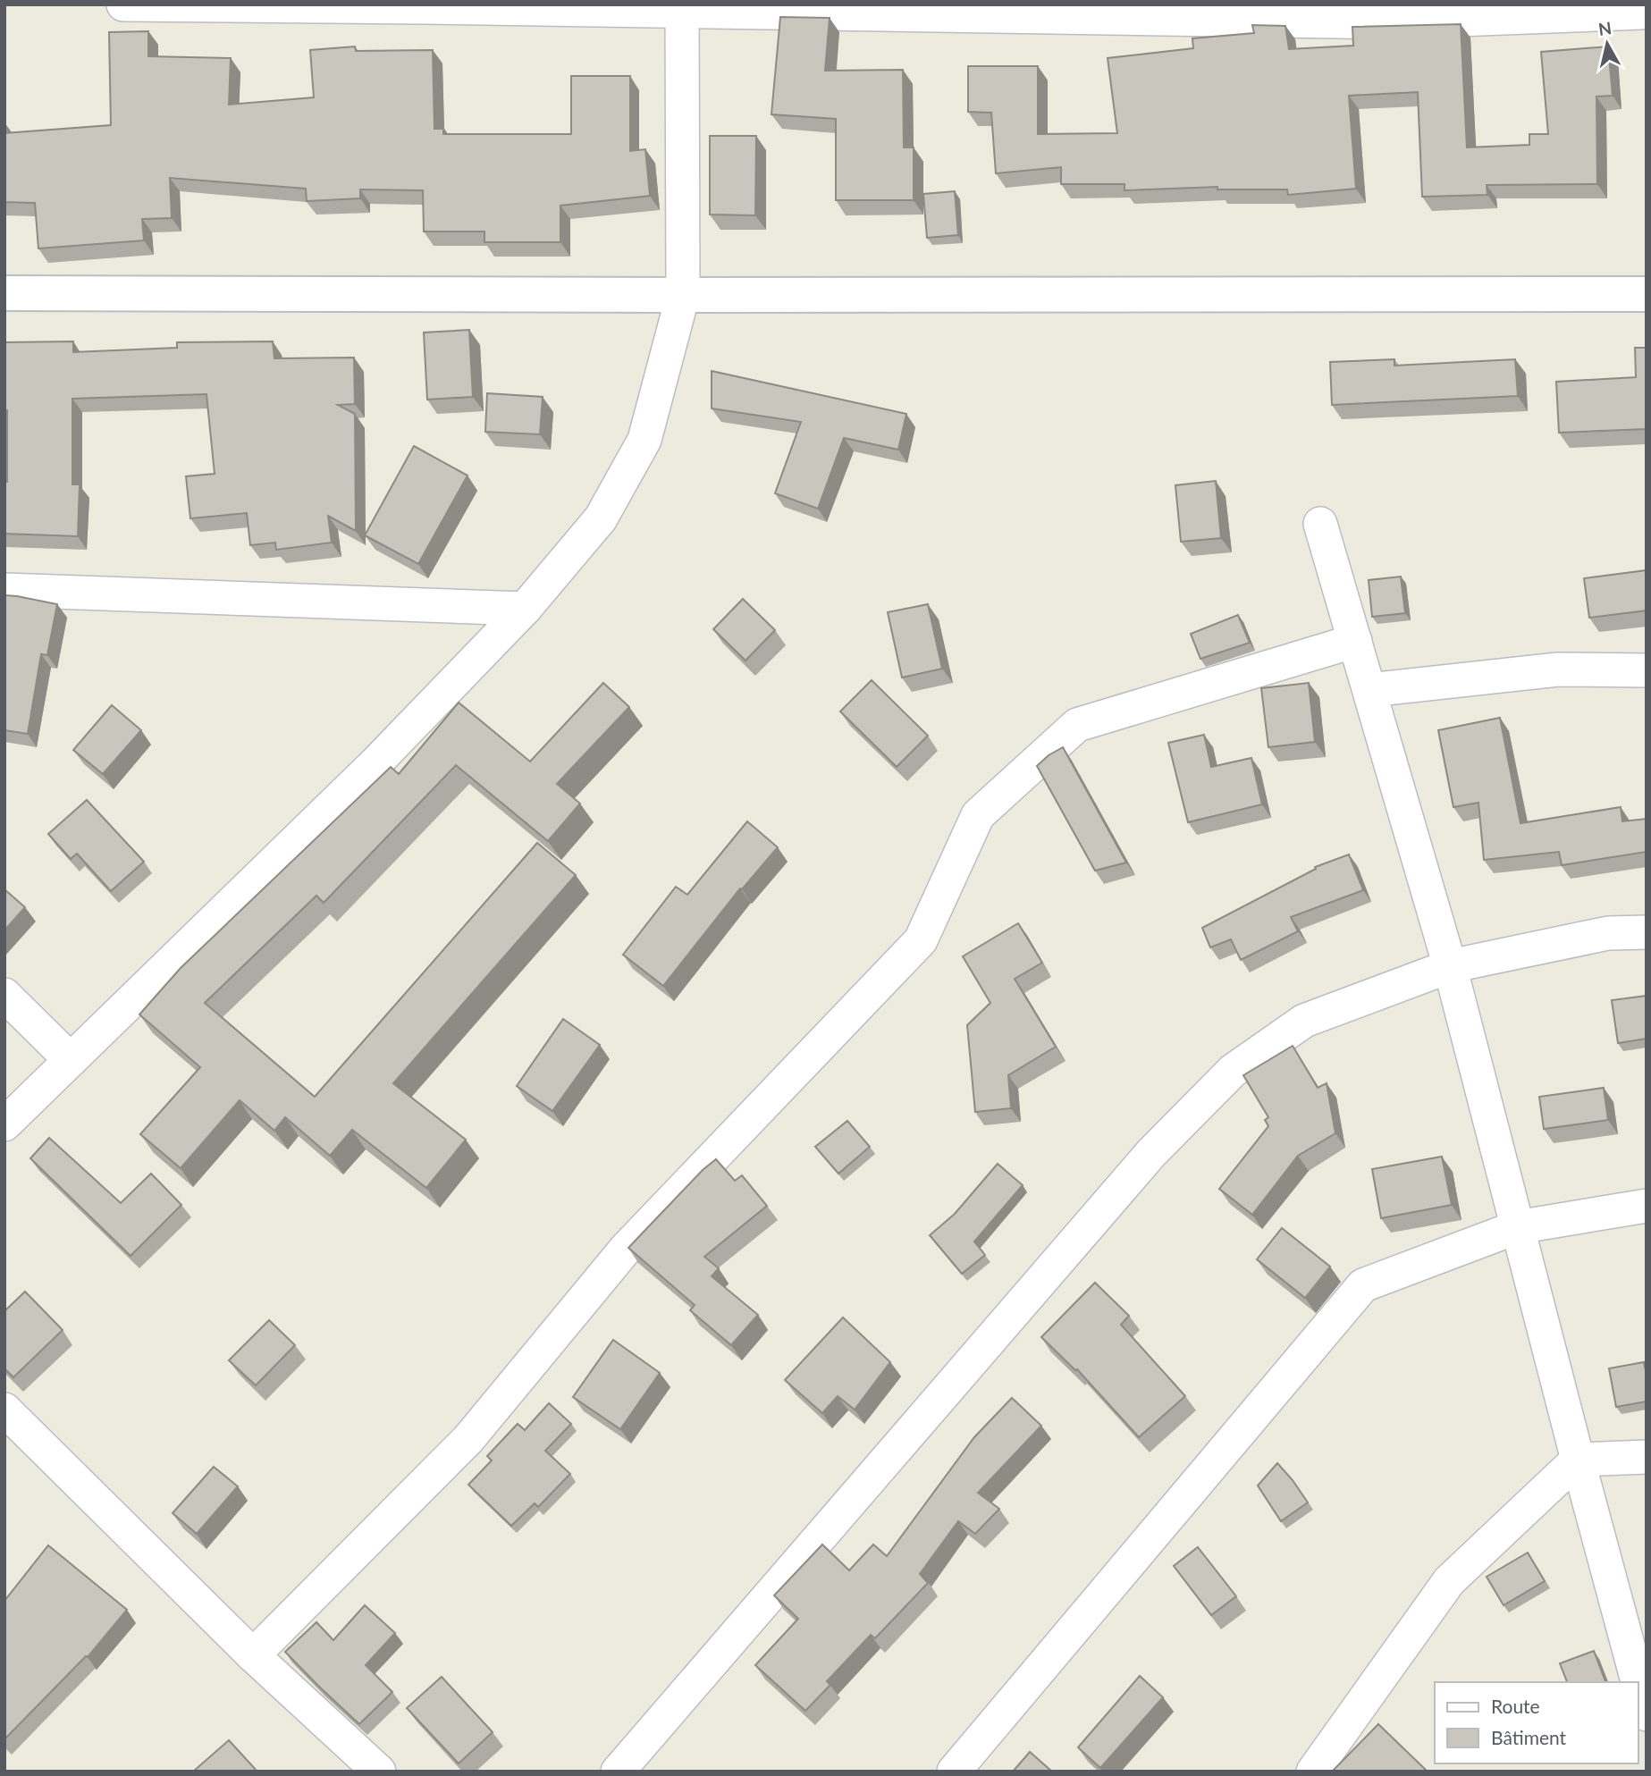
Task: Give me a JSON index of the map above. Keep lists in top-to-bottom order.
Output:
{
  "legend": ["Route", "Bâtiment"],
  "north": "top"
}
